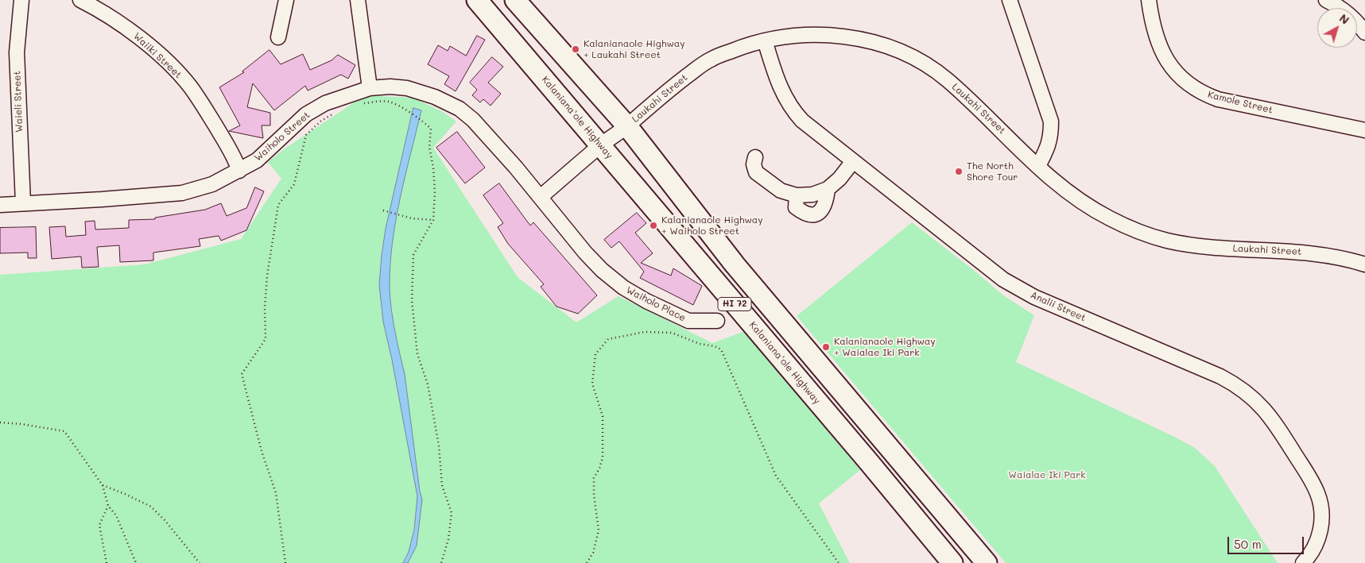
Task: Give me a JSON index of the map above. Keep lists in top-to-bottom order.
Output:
{
  "streets": {
    "highway": ["Kalaniana’ole Highway", "HI 72"],
    "street": [
      "Waiiki Street",
      "Laukahi Street",
      "Waieli Street",
      "Kamole Street",
      "Waiholo Street",
      "Waiholo Place",
      "Analii Street"
    ]
  },
  "crossings": [
    ["Waiiki Street", "Waiholo Street"],
    ["Laukahi Street", "Kalaniana’ole Highway"],
    ["Laukahi Street", "HI 72"],
    ["Laukahi Street", "Analii Street"],
    ["Waieli Street", "Waiholo Street"],
    ["Waiholo Street", "Waiholo Place"]
  ],
  "parks": ["Waialae Iki Park"],
  "places": [
    "Kalanianaole Highway + Laukahi Street",
    "The North Shore Tour",
    "Kalanianaole Highway + Waiholo Street",
    "Kalanianaole Highway + Waialae Iki Park"
  ],
  "scale_bar": "50 m",
  "north": "top right"
}
